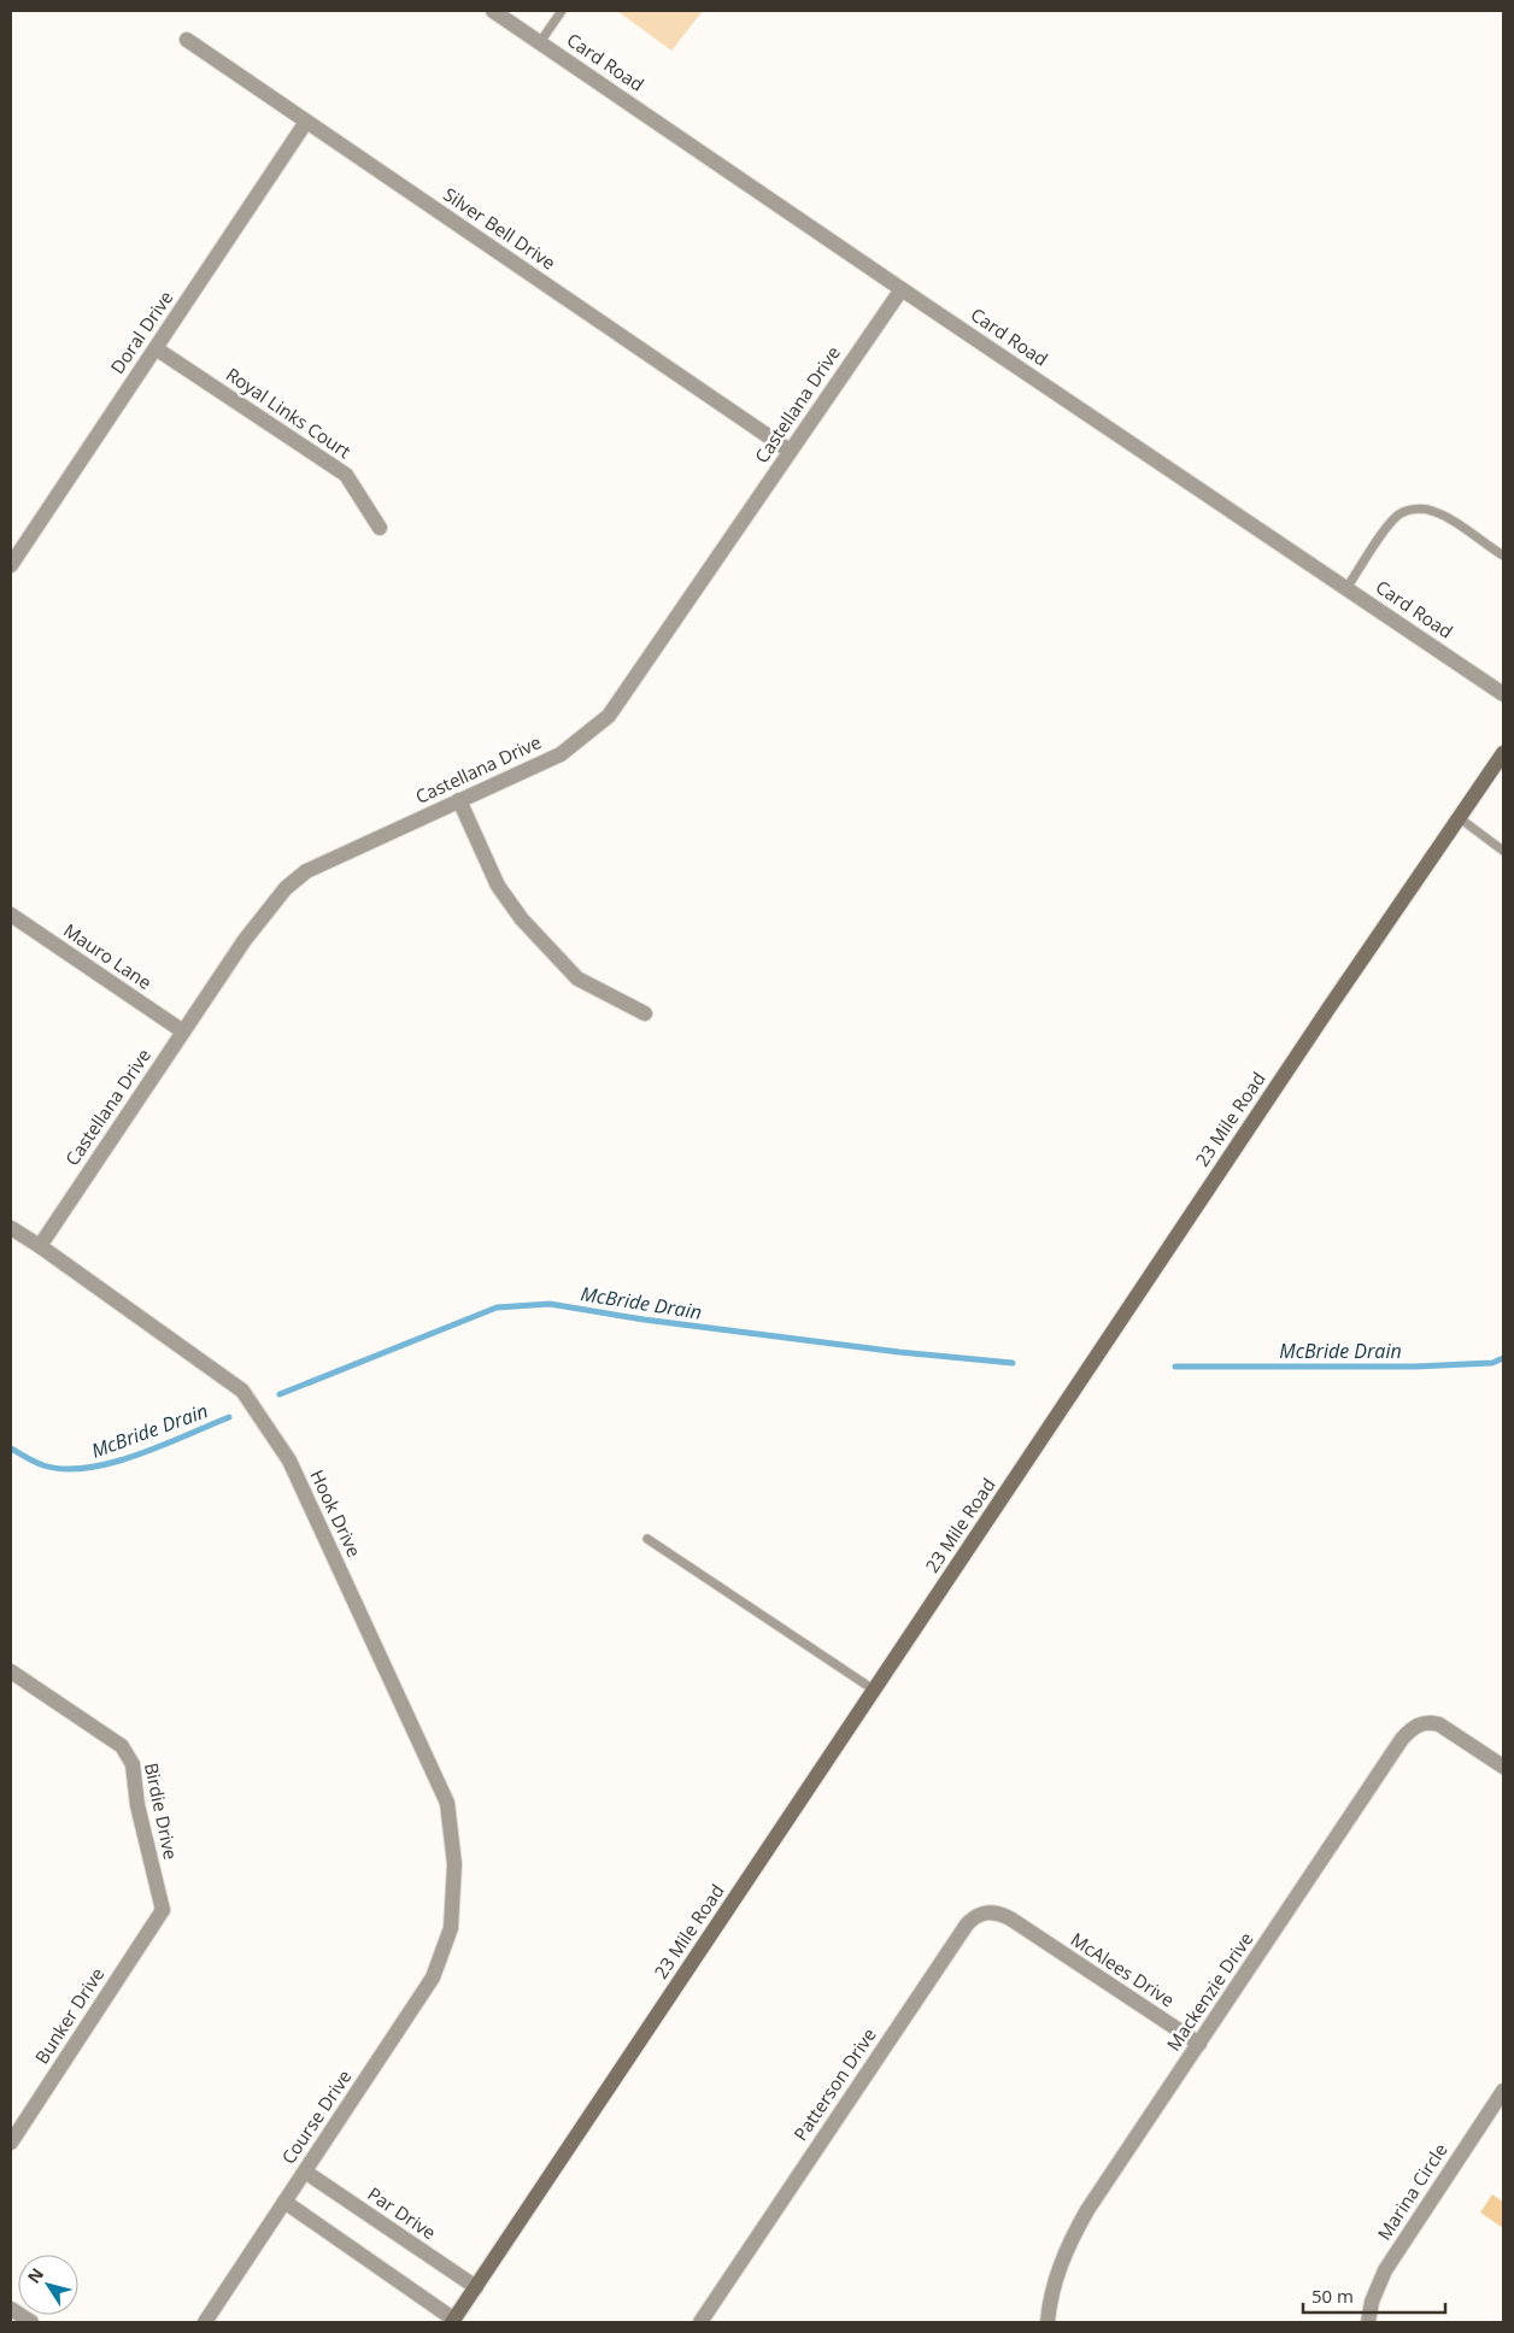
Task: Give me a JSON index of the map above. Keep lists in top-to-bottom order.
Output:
{
  "streets": {
    "main road": ["23 Mile Road"],
    "street": [
      "Card Road",
      "Silver Bell Drive",
      "Doral Drive",
      "Castellana Drive",
      "Royal Links Court",
      "Mauro Lane",
      "Hook Drive",
      "Birdie Drive",
      "McAlees Drive",
      "Mackenzie Drive",
      "Bunker Drive",
      "Patterson Drive",
      "Course Drive",
      "Marina Circle",
      "Par Drive"
    ]
  },
  "crossings": [
    ["Card Road", "Castellana Drive"],
    ["Silver Bell Drive", "Doral Drive"],
    ["Silver Bell Drive", "Castellana Drive"],
    ["Doral Drive", "Royal Links Court"],
    ["Castellana Drive", "Mauro Lane"],
    ["Castellana Drive", "Hook Drive"],
    ["23 Mile Road", "Par Drive"],
    ["Hook Drive", "Course Drive"],
    ["Birdie Drive", "Bunker Drive"],
    ["McAlees Drive", "Mackenzie Drive"],
    ["McAlees Drive", "Patterson Drive"],
    ["Course Drive", "Par Drive"]
  ],
  "water": ["McBride Drain"],
  "scale_bar": "50 m",
  "north": "top left"
}
